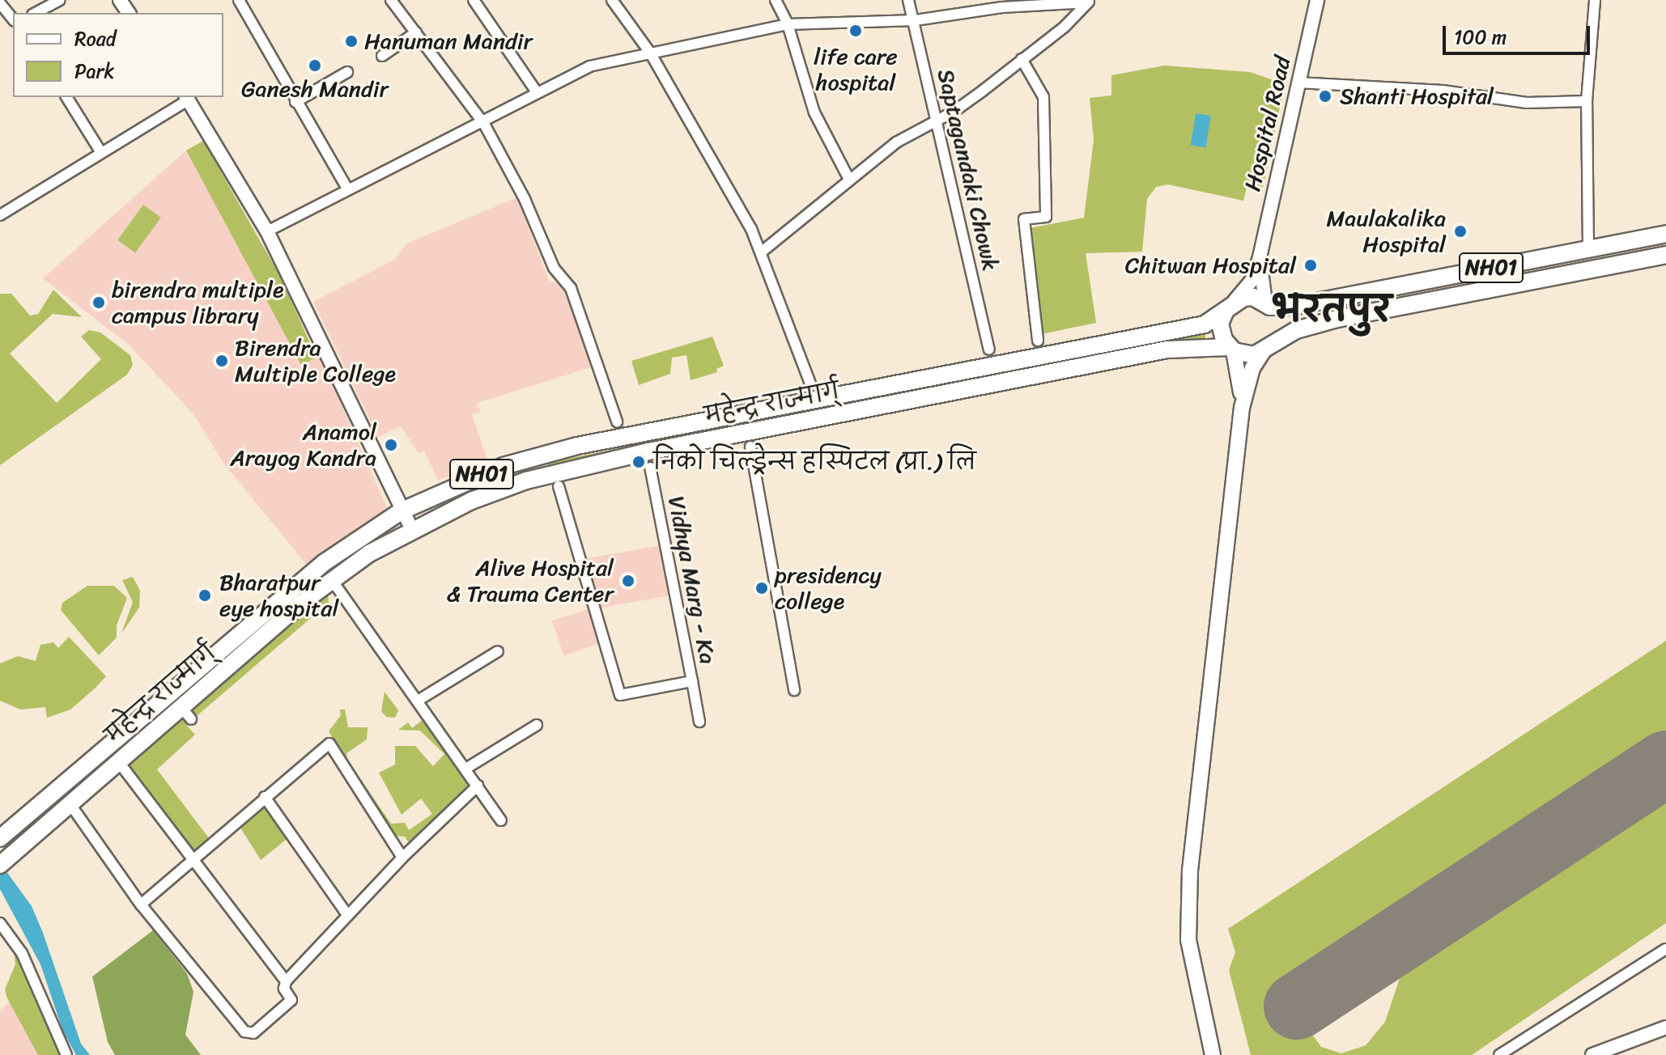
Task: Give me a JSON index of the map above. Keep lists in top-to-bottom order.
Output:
{
  "streets": {
    "highway": ["NH01", "महेन्द्र राज्मार्ग्"],
    "street": ["Hospital Road", "Saptagandaki Chowk", "Vidhya Marg - Ka"]
  },
  "crossings": [
    ["Hospital Road", "NH01"],
    ["Hospital Road", "महेन्द्र राज्मार्ग्"],
    ["NH01", "महेन्द्र राज्मार्ग्"]
  ],
  "districts": ["भरतपुर"],
  "places": [
    "life care hospital",
    "Hanuman Mandir",
    "Ganesh Mandir",
    "Shanti Hospital",
    "Maulakalika Hospital",
    "Chitwan Hospital",
    "birendra multiple campus library",
    "Birendra Multiple College",
    "Anamol Arayog Kandra",
    "निको चिल्ड्रेन्स हस्पिटल (प्रा.) लि",
    "Alive Hospital & Trauma Center",
    "presidency college",
    "Bharatpur eye hospital"
  ],
  "legend": ["Road", "Park"],
  "scale_bar": "100 m"
}
